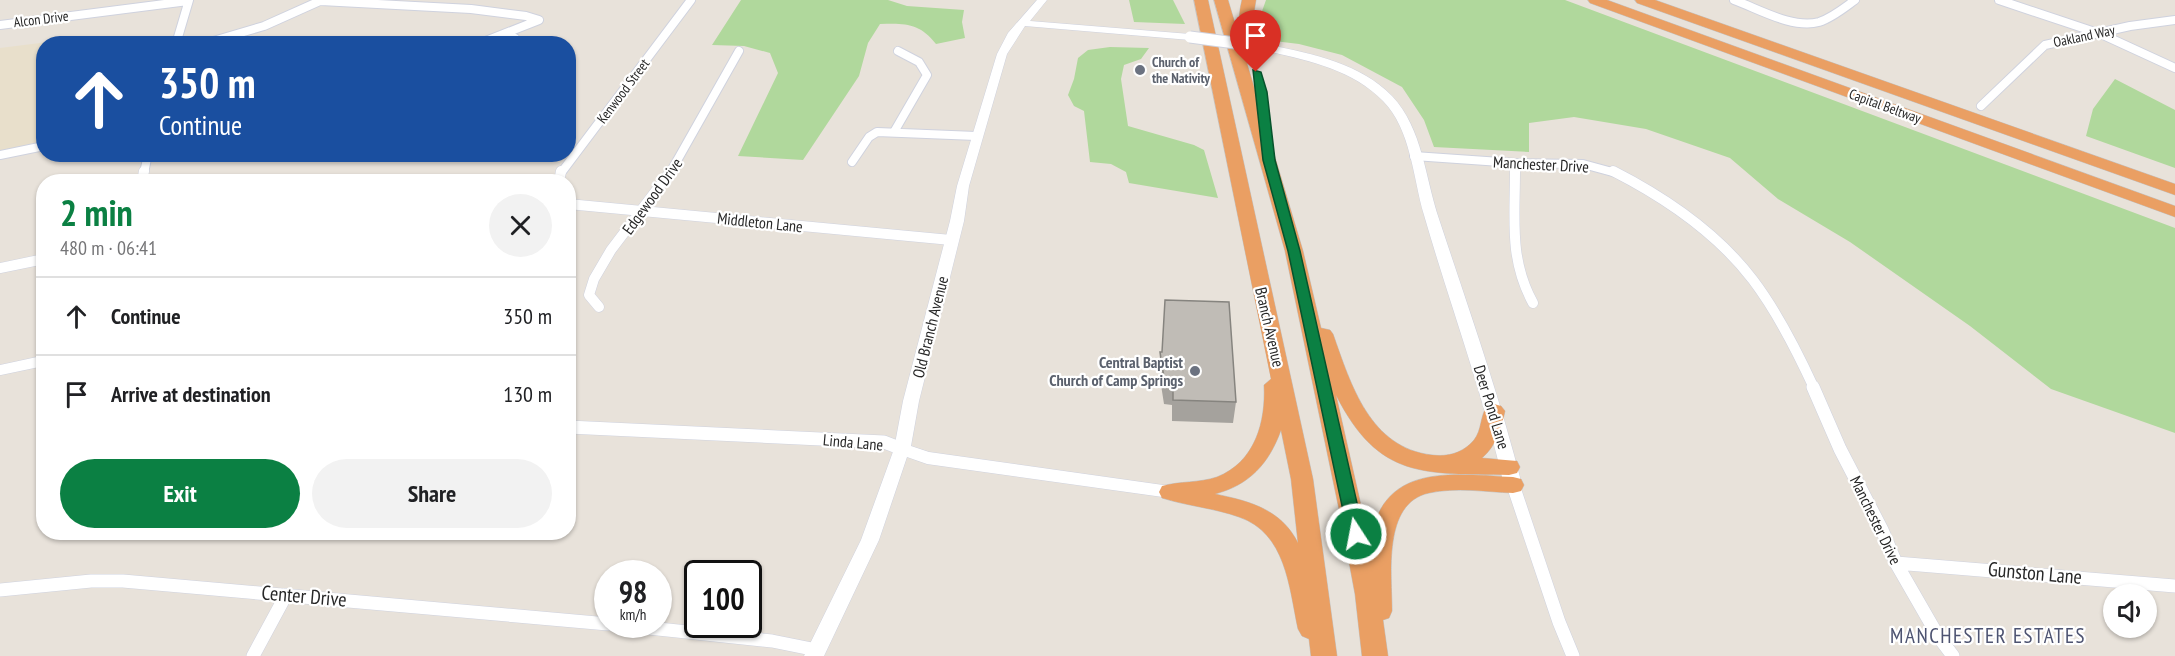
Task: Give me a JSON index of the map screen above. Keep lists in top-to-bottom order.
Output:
{
  "streets": {
    "highway": ["Capital Beltway", "Branch Avenue"],
    "street": [
      "Alcon Drive",
      "Oakland Way",
      "Kenwood Street",
      "Manchester Drive",
      "Edgewood Drive",
      "Middleton Lane",
      "Old Branch Avenue",
      "Deer Pond Lane",
      "Linda Lane",
      "Gunston Lane",
      "Center Drive"
    ]
  },
  "crossings": [
    ["Manchester Drive", "Deer Pond Lane"],
    ["Manchester Drive", "Gunston Lane"],
    ["Edgewood Drive", "Middleton Lane"],
    ["Middleton Lane", "Old Branch Avenue"],
    ["Old Branch Avenue", "Linda Lane"],
    ["Old Branch Avenue", "Center Drive"]
  ],
  "districts": ["MANCHESTER ESTATES"],
  "places": ["Church of the Nativity", "Central Baptist Church of Camp Springs"],
  "page": {
    "turn": ["350 m", "Continue"],
    "heading": ["2 min", "480 m · 06:41"],
    "list": [
      {
        "name": "Continue",
        "value": "350 m"
      },
      {
        "name": "Arrive at destination",
        "value": "130 m"
      }
    ],
    "buttons": ["Exit", "Share"],
    "speed": "98 km/h",
    "limit": "100"
  }
}
